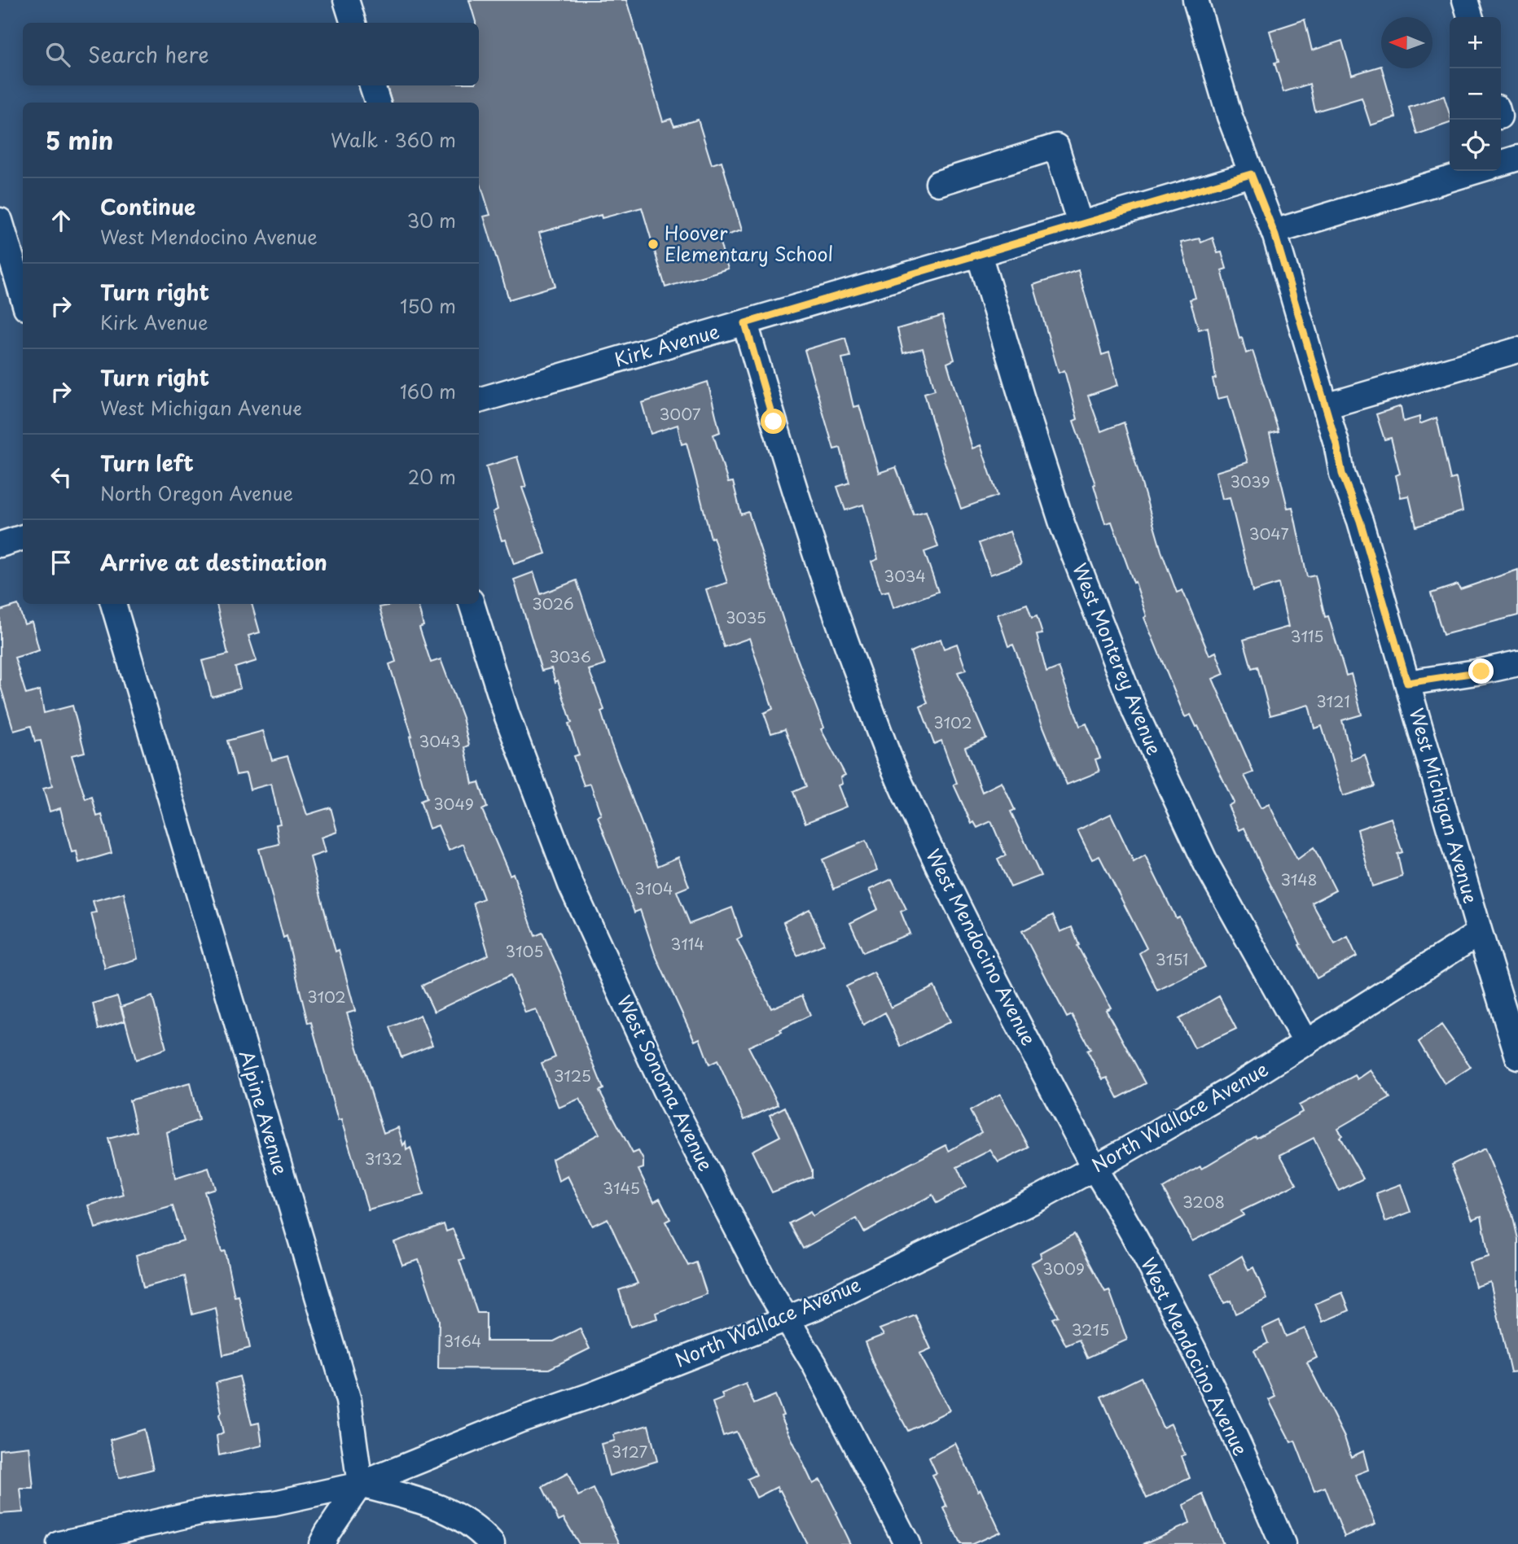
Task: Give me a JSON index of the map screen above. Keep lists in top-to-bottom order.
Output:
{
  "streets": {
    "street": [
      "Kirk Avenue",
      "West Monterey Avenue",
      "West Michigan Avenue",
      "West Mendocino Avenue",
      "West Sonoma Avenue",
      "Alpine Avenue",
      "North Wallace Avenue"
    ]
  },
  "crossings": [
    ["Kirk Avenue", "West Monterey Avenue"],
    ["Kirk Avenue", "West Michigan Avenue"],
    ["Kirk Avenue", "West Mendocino Avenue"],
    ["West Monterey Avenue", "North Wallace Avenue"],
    ["West Michigan Avenue", "North Wallace Avenue"],
    ["West Mendocino Avenue", "North Wallace Avenue"],
    ["West Sonoma Avenue", "North Wallace Avenue"],
    ["Alpine Avenue", "North Wallace Avenue"]
  ],
  "places": ["Hoover Elementary School"],
  "house_numbers": [
    "3007",
    "3039",
    "3047",
    "3034",
    "3026",
    "3035",
    "3115",
    "3036",
    "3121",
    "3102",
    "3043",
    "3049",
    "3148",
    "3104",
    "3114",
    "3105",
    "3151",
    "3102",
    "3125",
    "3132",
    "3145",
    "3208",
    "3009",
    "3215",
    "3164",
    "3127"
  ],
  "north": "left",
  "page": {
    "map_buttons": ["+", "−"],
    "search": "Search here",
    "heading": ["5 min", "Walk · 360 m"],
    "list": [
      ["Continue", "West Mendocino Avenue", "30 m"],
      ["Turn right", "Kirk Avenue", "150 m"],
      ["Turn right", "West Michigan Avenue", "160 m"],
      ["Turn left", "North Oregon Avenue", "20 m"],
      "Arrive at destination"
    ]
  }
}
